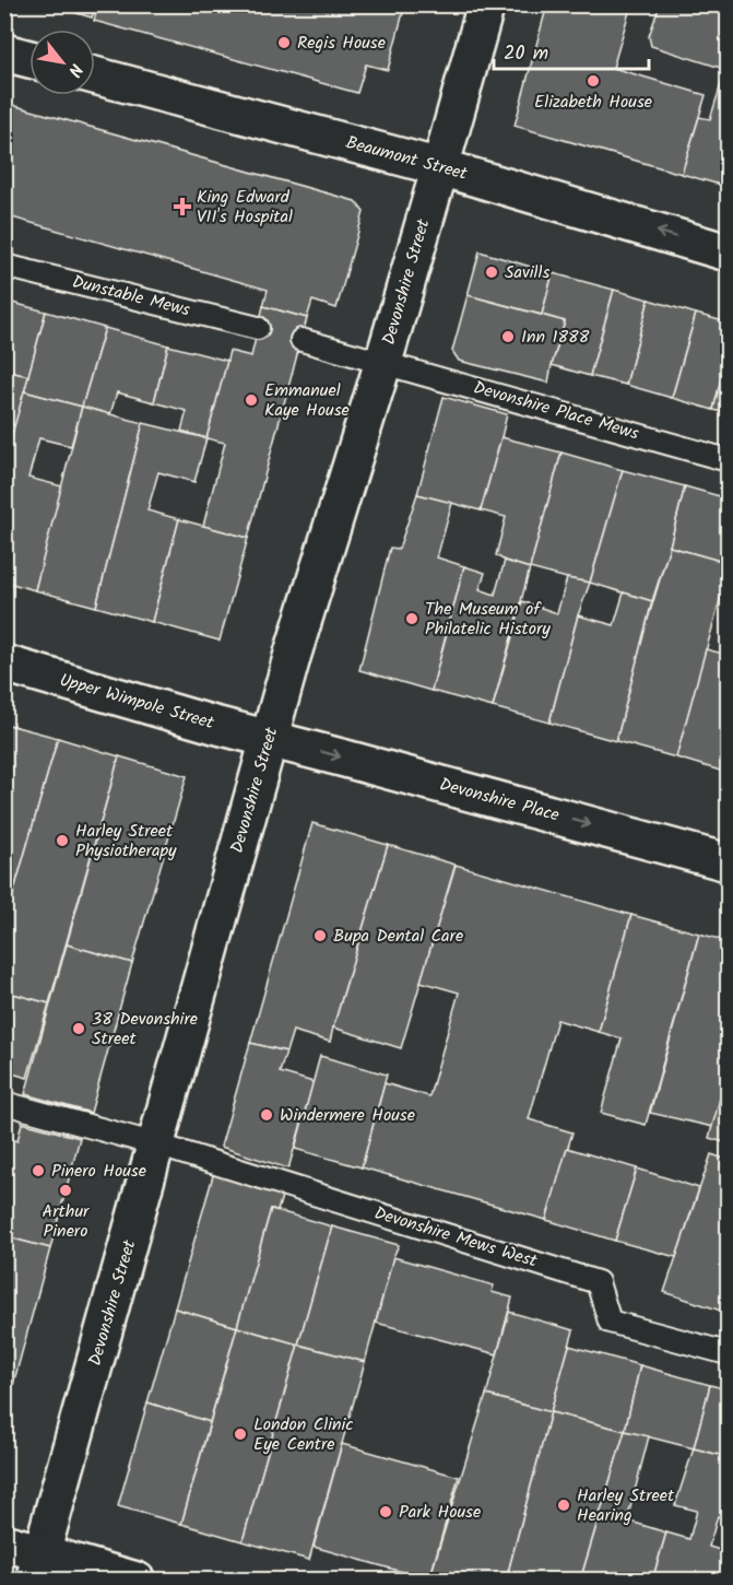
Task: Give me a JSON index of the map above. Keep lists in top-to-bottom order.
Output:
{
  "streets": {
    "street": [
      "Beaumont Street",
      "Devonshire Street",
      "Upper Wimpole Street",
      "Devonshire Place"
    ],
    "lane": ["Dunstable Mews", "Devonshire Place Mews", "Devonshire Mews West"]
  },
  "crossings": [
    ["Beaumont Street", "Devonshire Street"],
    ["Devonshire Street", "Devonshire Place Mews"],
    ["Devonshire Street", "Upper Wimpole Street"],
    ["Devonshire Street", "Devonshire Place"],
    ["Devonshire Street", "Devonshire Mews West"],
    ["Upper Wimpole Street", "Devonshire Place"]
  ],
  "one_way": ["Beaumont Street", "Devonshire Place"],
  "places": {
    "other": [
      "Regis House",
      "Elizabeth House",
      "Savills",
      "Inn 1888",
      "Emmanuel Kaye House",
      "The Museum of Philatelic History",
      "Harley Street Physiotherapy",
      "Bupa Dental Care",
      "38 Devonshire Street",
      "Windermere House",
      "Pinero House",
      "Arthur Pinero",
      "London Clinic Eye Centre",
      "Harley Street Hearing",
      "Park House"
    ],
    "health": ["King Edward VII's Hospital"]
  },
  "scale_bar": "20 m",
  "north": "bottom right"
}
